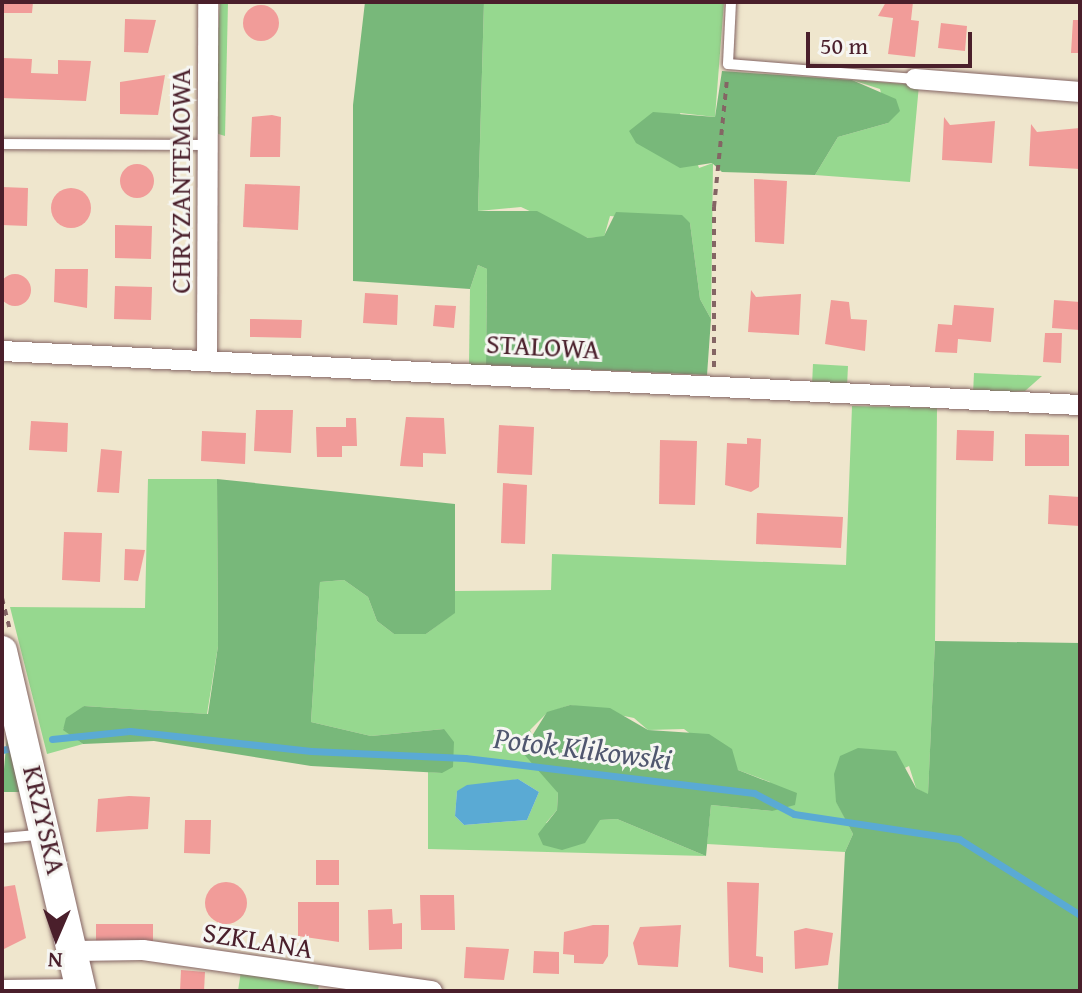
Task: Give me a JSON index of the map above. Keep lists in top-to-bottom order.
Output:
{
  "streets": {
    "street": [
      "CHRYZANTEMOWA",
      "STALOWA",
      "KRZYSKA",
      "SZKLANA"
    ]
  },
  "crossings": [
    ["CHRYZANTEMOWA", "STALOWA"],
    ["KRZYSKA", "SZKLANA"]
  ],
  "water": ["Potok Klikowski"],
  "scale_bar": "50 m",
  "north": "bottom"
}
